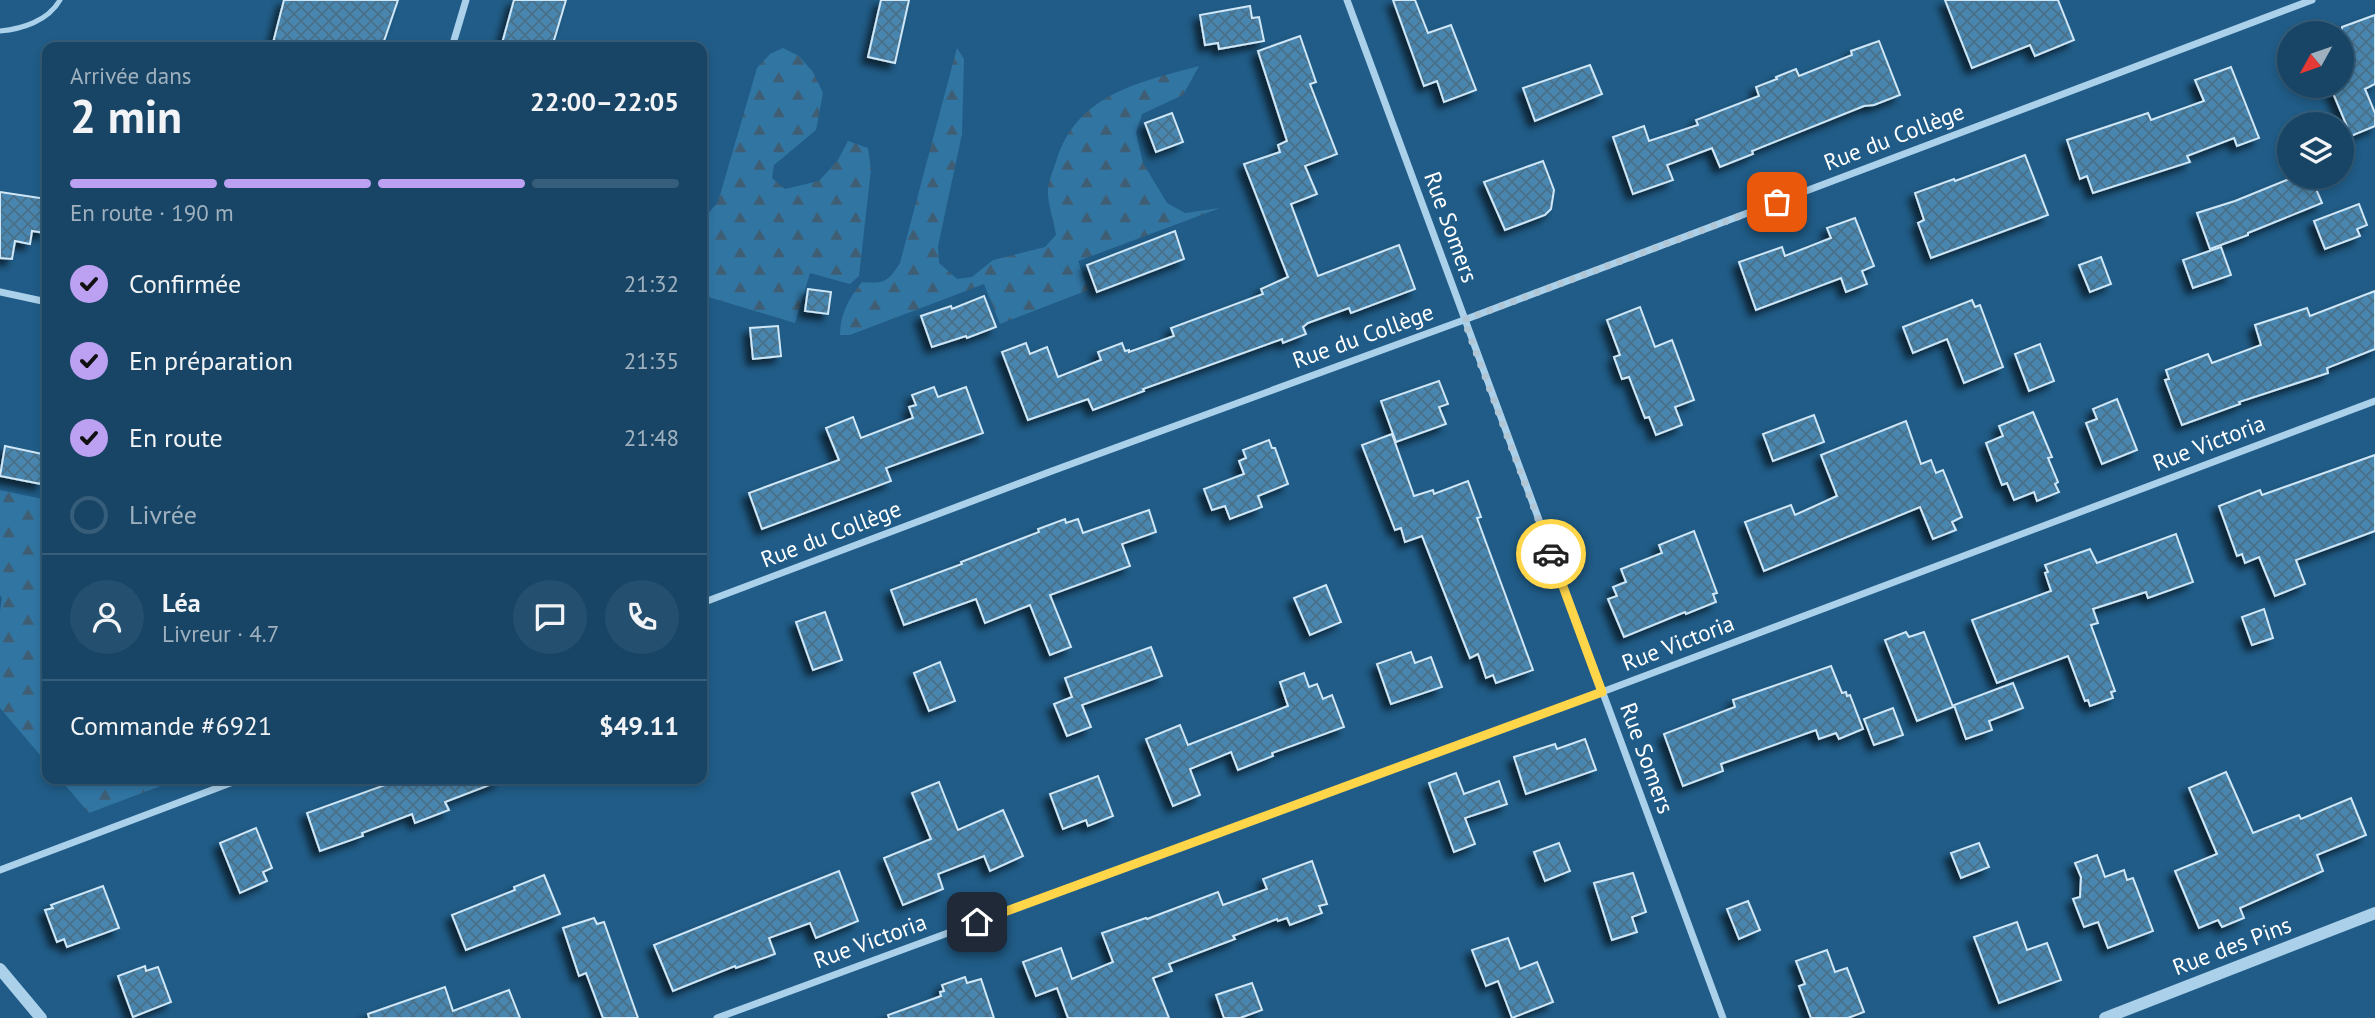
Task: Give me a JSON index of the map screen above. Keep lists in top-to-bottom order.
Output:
{
  "streets": {
    "street": [
      "Rue du Collège",
      "Rue Somers",
      "Rue Victoria",
      "Rue des Pins"
    ]
  },
  "crossings": [
    ["Rue du Collège", "Rue Somers"],
    ["Rue Somers", "Rue Victoria"]
  ],
  "north": "bottom left",
  "page": {
    "heading": ["2 min", "Arrivée dans", "22:00–22:05"],
    "panel": [
      "Léa",
      "Livreur · 4.7",
      "Commande #6921",
      "$49.11"
    ],
    "bar": "En route · 190 m",
    "list": [
      ["Confirmée", "21:32"],
      ["En préparation", "21:35"],
      ["En route", "21:48"],
      "Livrée"
    ]
  }
}
